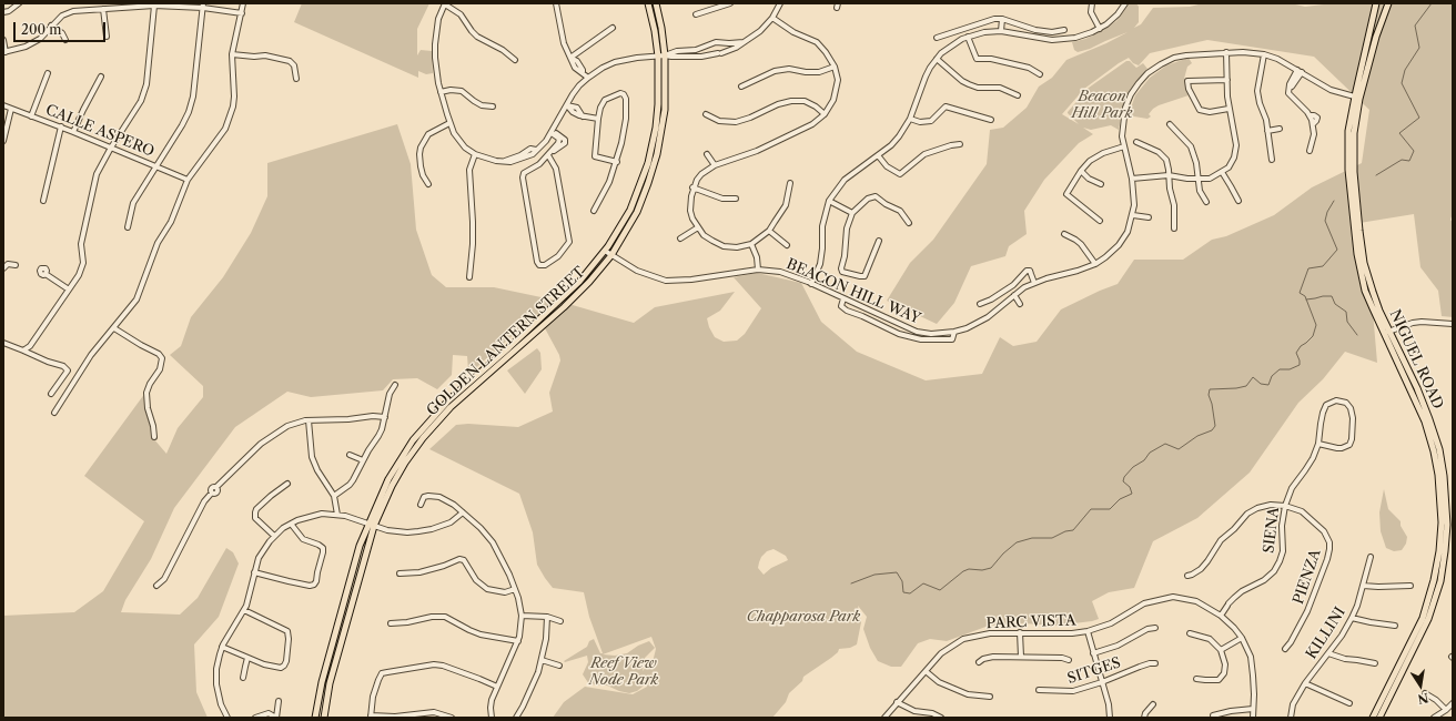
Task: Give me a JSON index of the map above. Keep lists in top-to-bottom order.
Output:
{
  "streets": {
    "main road": ["GOLDEN LANTERN STREET", "NIGUEL ROAD"],
    "street": [
      "CALLE ASPERO",
      "BEACON HILL WAY",
      "SIENA",
      "PIENZA",
      "PARC VISTA",
      "KILLINI",
      "SITGES"
    ]
  },
  "crossings": [
    ["BEACON HILL WAY", "GOLDEN LANTERN STREET"],
    ["BEACON HILL WAY", "NIGUEL ROAD"],
    ["SIENA", "PIENZA"],
    ["SIENA", "PARC VISTA"]
  ],
  "parks": ["Beacon Hill Park", "Chapparosa Park", "Reef View Node Park"],
  "scale_bar": "200 m",
  "north": "bottom"
}
